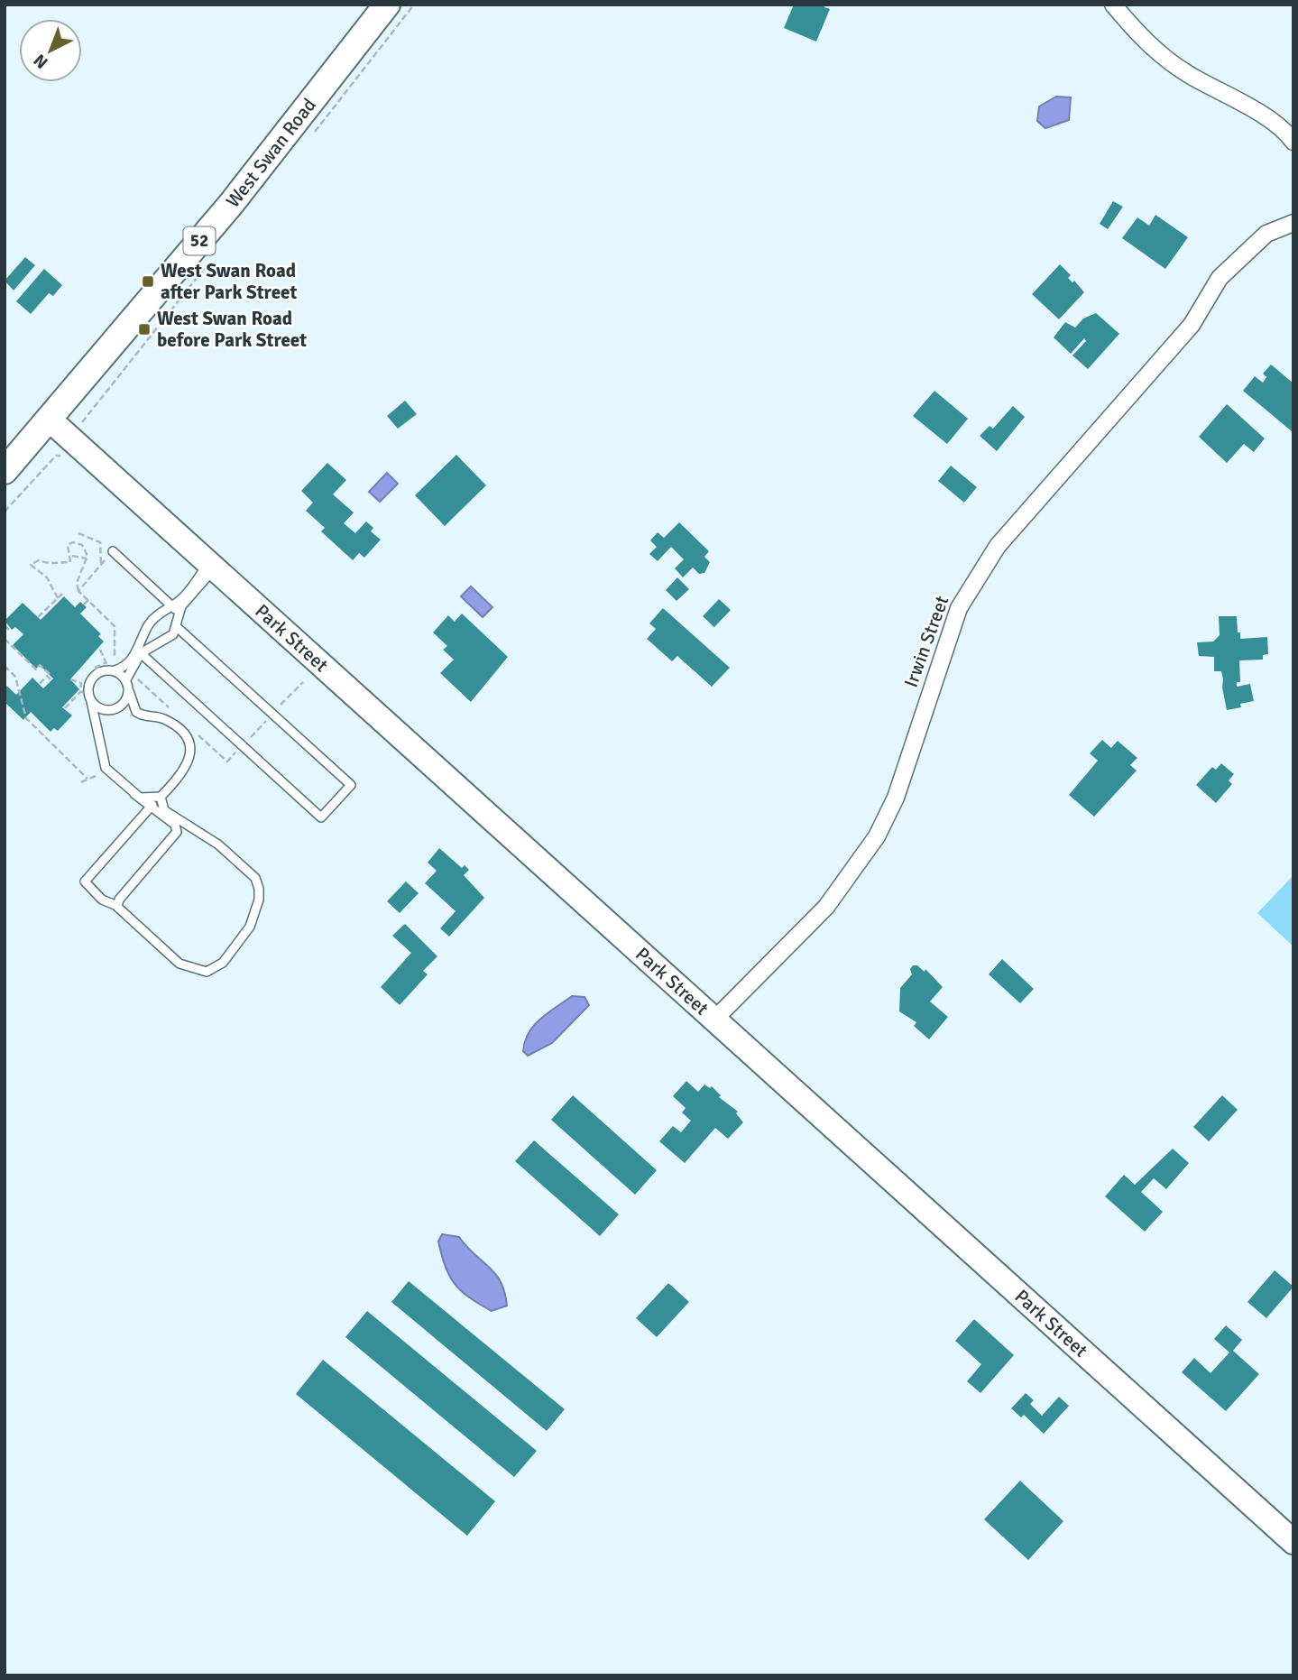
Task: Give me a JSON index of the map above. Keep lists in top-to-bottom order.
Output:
{
  "streets": {
    "main road": ["West Swan Road", "52"],
    "street": ["Park Street", "Irwin Street"]
  },
  "crossings": [
    ["West Swan Road", "Park Street"],
    ["Park Street", "Irwin Street"]
  ],
  "places": {
    "transit": ["West Swan Road after Park Street", "West Swan Road before Park Street"]
  },
  "north": "bottom left"
}
